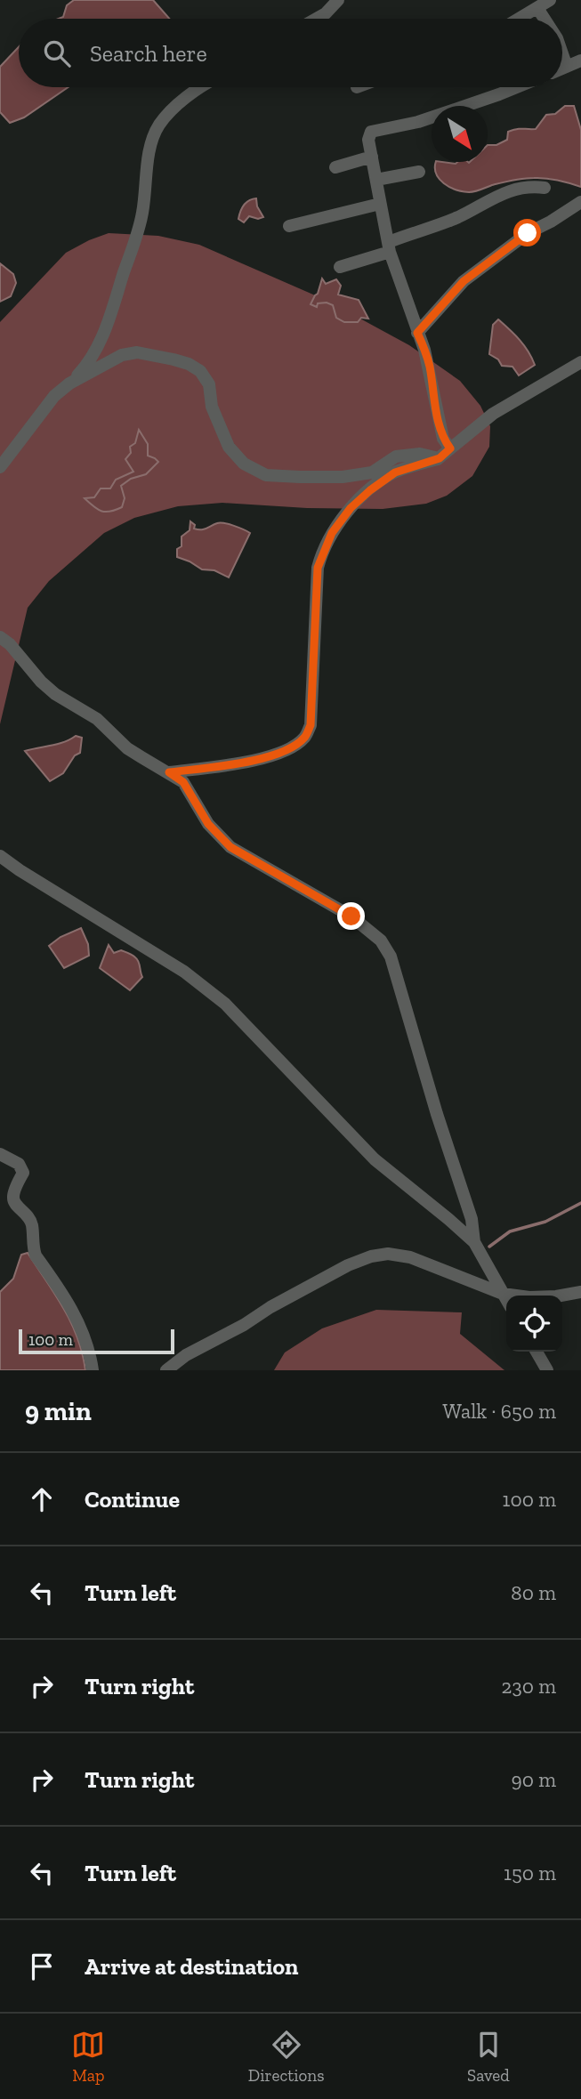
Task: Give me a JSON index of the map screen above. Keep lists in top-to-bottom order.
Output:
{
  "scale_bar": "100 m",
  "north": "bottom right",
  "page": {
    "search": "Search here",
    "scale": "100 m",
    "heading": ["9 min", "Walk · 650 m"],
    "list": [
      ["Continue", "100 m"],
      ["Turn left", "80 m"],
      ["Turn right", "230 m"],
      ["Turn right", "90 m"],
      ["Turn left", "150 m"],
      "Arrive at destination"
    ],
    "nav": ["Map", "Directions", "Saved"]
  }
}
